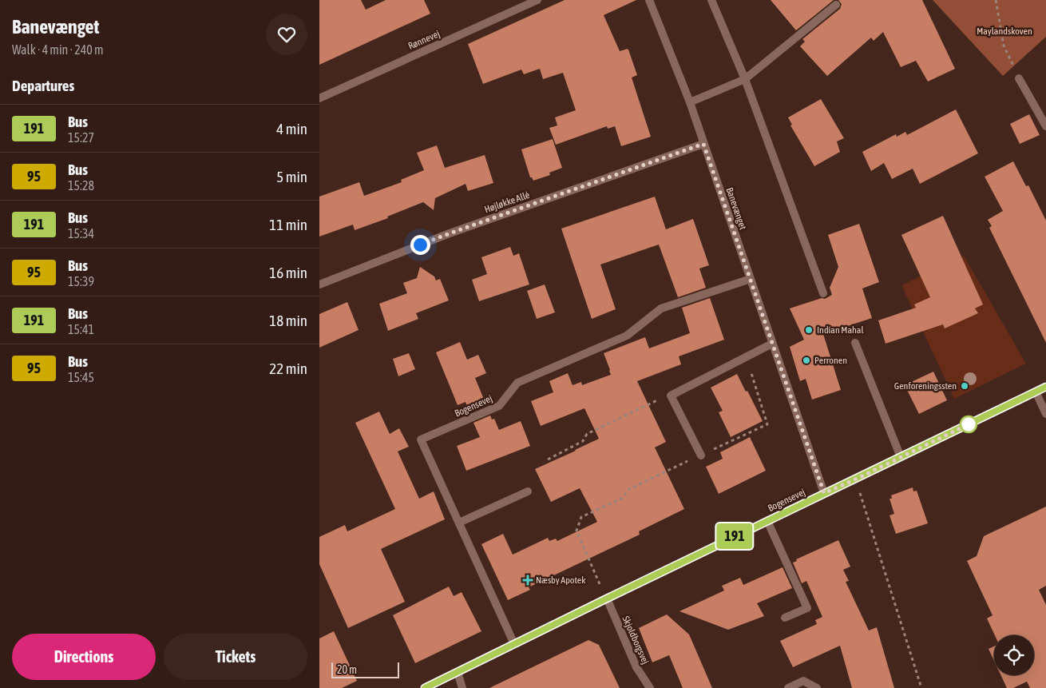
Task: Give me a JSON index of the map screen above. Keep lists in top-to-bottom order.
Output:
{
  "streets": {
    "street": [
      "Rønnevej",
      "Højløkke Allé",
      "Banevænget",
      "Bogensevej",
      "Skjoldborgsvej"
    ]
  },
  "crossings": [
    ["Højløkke Allé", "Banevænget"],
    ["Banevænget", "Bogensevej"],
    ["Bogensevej", "Skjoldborgsvej"]
  ],
  "parks": ["Maylandskoven"],
  "places": {
    "other": ["Indian Mahal", "Perronen", "Genforeningssten"],
    "health": ["Næsby Apotek"]
  },
  "lines": ["bus line 191"],
  "scale_bar": "20 m",
  "page": {
    "heading": [
      ["Banevænget", "Walk · 4 min · 240 m"],
      "Departures"
    ],
    "on_map": "191",
    "list": [
      {
        "mark": "191",
        "name": "Bus",
        "note": "15:27",
        "value": "4 min"
      },
      {
        "mark": "95",
        "name": "Bus",
        "note": "15:28",
        "value": "5 min"
      },
      {
        "mark": "191",
        "name": "Bus",
        "note": "15:34",
        "value": "11 min"
      },
      {
        "mark": "95",
        "name": "Bus",
        "note": "15:39",
        "value": "16 min"
      },
      {
        "mark": "191",
        "name": "Bus",
        "note": "15:41",
        "value": "18 min"
      },
      {
        "mark": "95",
        "name": "Bus",
        "note": "15:45",
        "value": "22 min"
      }
    ],
    "buttons": ["Directions", "Tickets"],
    "scale": "20 m"
  }
}
